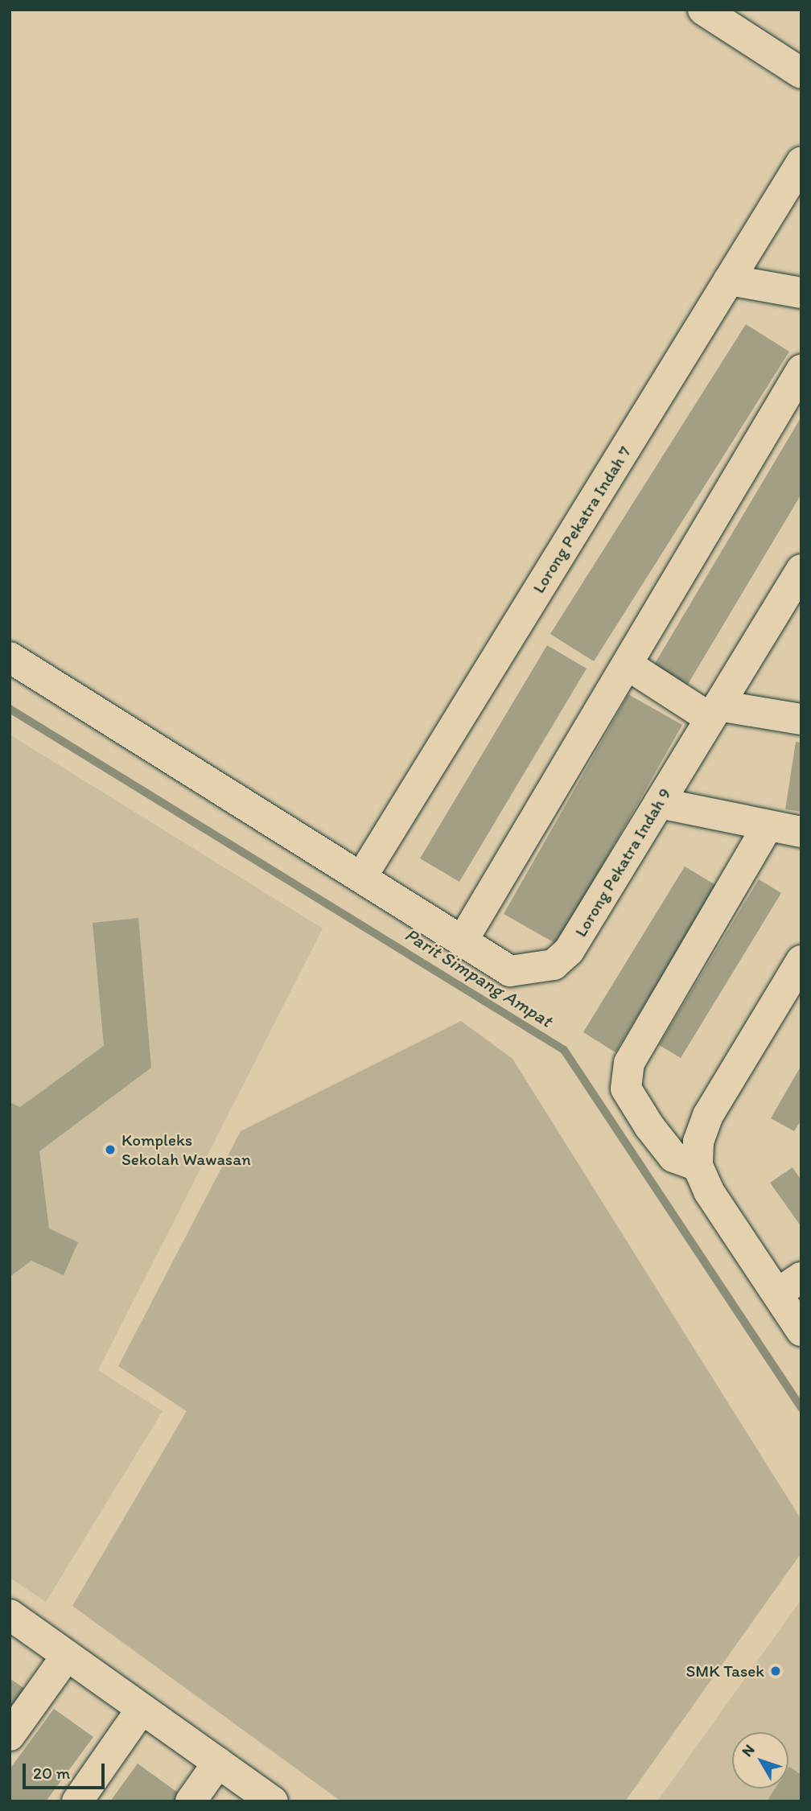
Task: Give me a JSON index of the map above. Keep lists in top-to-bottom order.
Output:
{
  "streets": {
    "street": ["Lorong Pekatra Indah 7", "Lorong Pekatra Indah 9"]
  },
  "crossings": [
    ["Lorong Pekatra Indah 7", "Lorong Pekatra Indah 9"]
  ],
  "water": ["Parit Simpang Ampat"],
  "places": ["Kompleks Sekolah Wawasan", "SMK Tasek"],
  "scale_bar": "20 m",
  "north": "top left"
}
